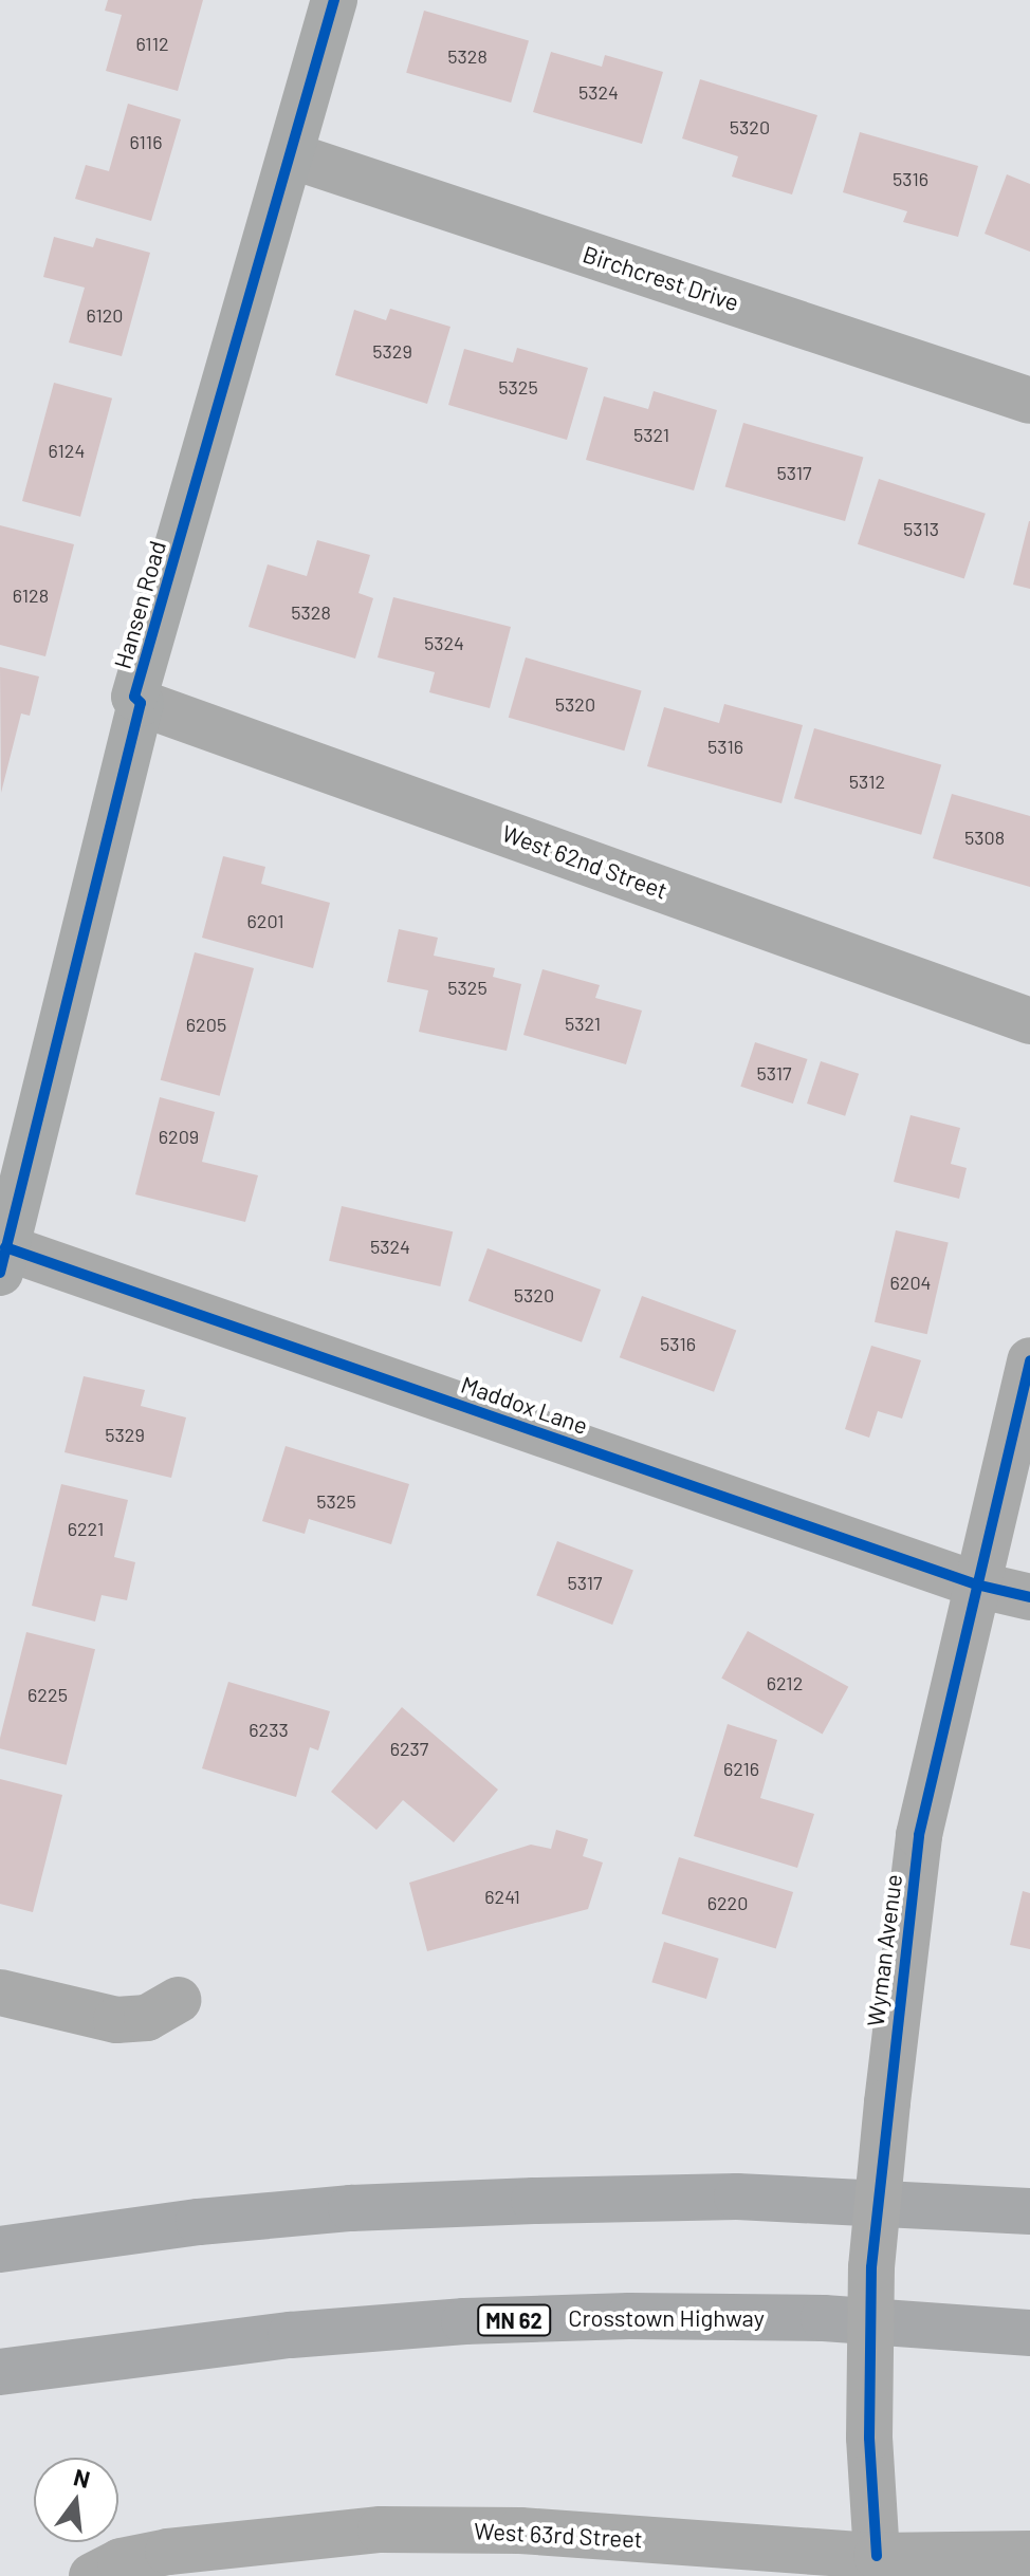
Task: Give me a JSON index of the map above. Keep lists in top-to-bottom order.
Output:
{
  "streets": {
    "highway": ["Crosstown Highway", "MN 62"],
    "street": [
      "Birchcrest Drive",
      "Hansen Road",
      "West 62nd Street",
      "Maddox Lane",
      "Wyman Avenue",
      "West 63rd Street"
    ]
  },
  "crossings": [
    ["Birchcrest Drive", "Hansen Road"],
    ["Hansen Road", "West 62nd Street"],
    ["Hansen Road", "Maddox Lane"],
    ["Maddox Lane", "Wyman Avenue"],
    ["Wyman Avenue", "West 63rd Street"]
  ],
  "house_numbers": [
    "6112",
    "5328",
    "5324",
    "5320",
    "6116",
    "5316",
    "6120",
    "5329",
    "5325",
    "5321",
    "6124",
    "5317",
    "5313",
    "6128",
    "5328",
    "5324",
    "5320",
    "5316",
    "5312",
    "5308",
    "6201",
    "5325",
    "5321",
    "6205",
    "5317",
    "6209",
    "5324",
    "6204",
    "5320",
    "5316",
    "5329",
    "5325",
    "6221",
    "5317",
    "6212",
    "6225",
    "6233",
    "6237",
    "6216",
    "6241",
    "6220"
  ],
  "north": "top"
}
